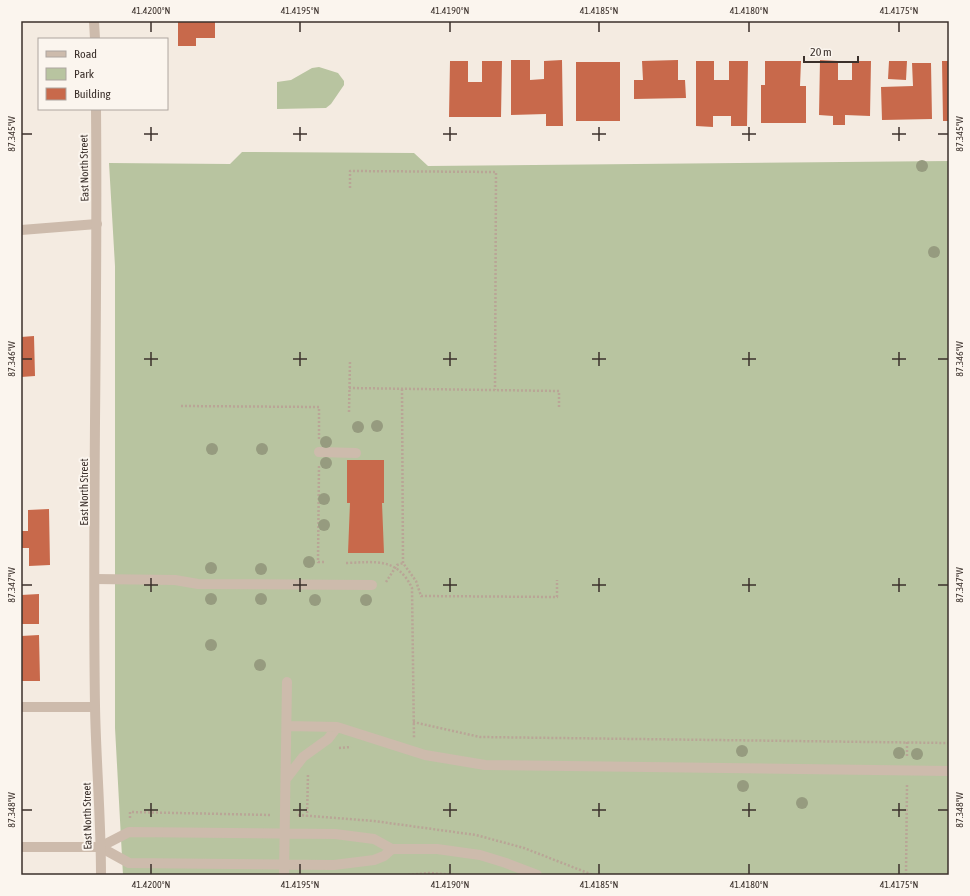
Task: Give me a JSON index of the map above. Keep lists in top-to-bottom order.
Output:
{
  "streets": {
    "street": ["East North Street"]
  },
  "legend": ["Road", "Park", "Building"],
  "scale_bar": "20 m",
  "coordinates": [
    "41.4200°N",
    "41.4195°N",
    "41.4190°N",
    "41.4185°N",
    "41.4180°N",
    "41.4175°N",
    "87.345°W",
    "87.346°W",
    "87.347°W",
    "87.348°W"
  ]
}
